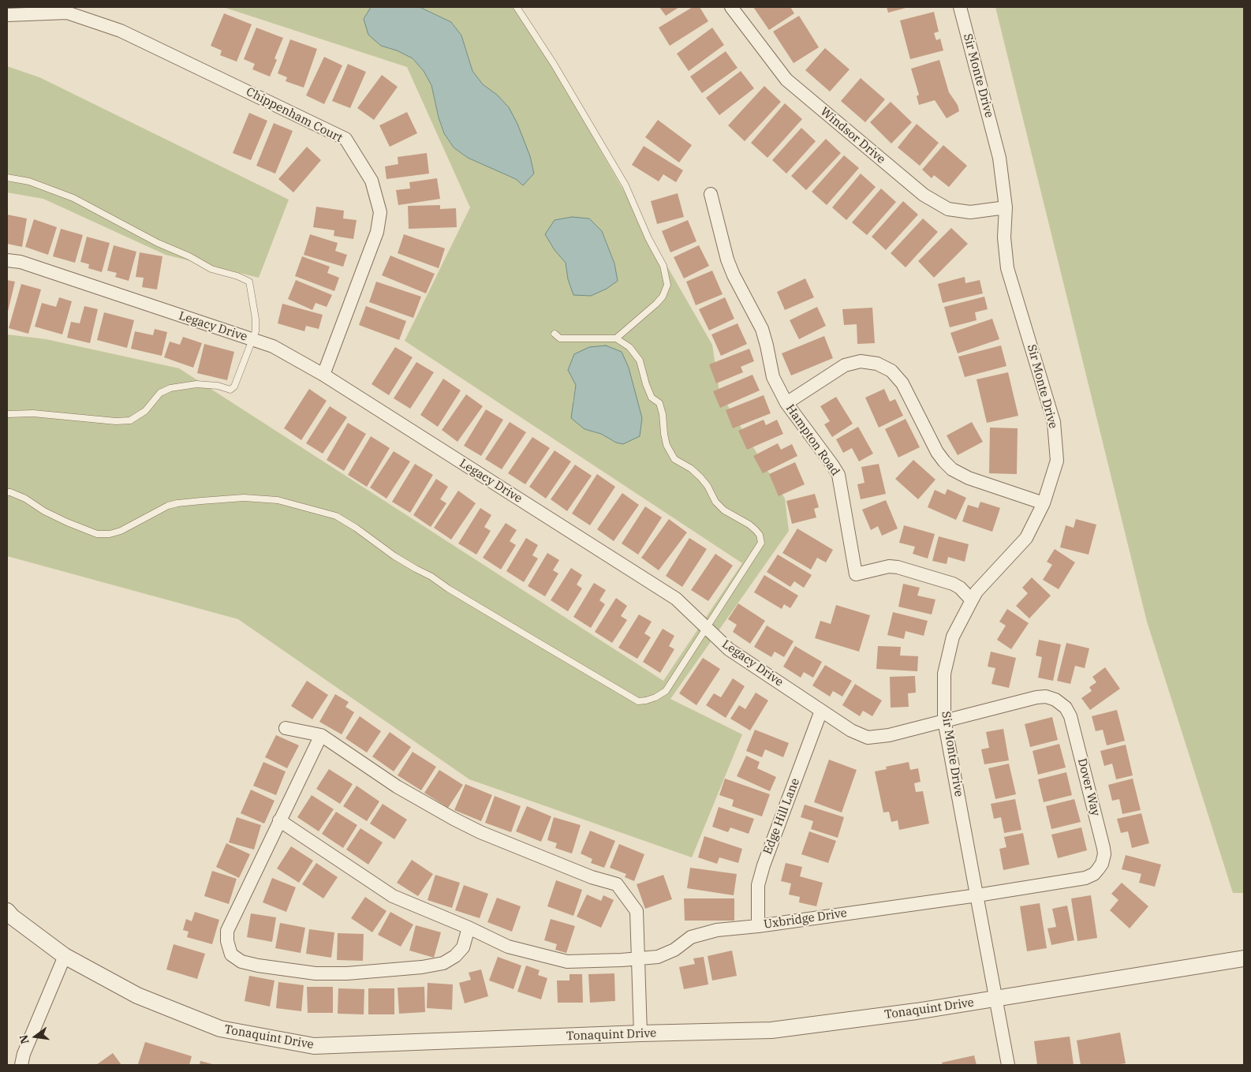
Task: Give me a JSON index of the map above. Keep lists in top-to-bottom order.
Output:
{
  "streets": {
    "street": [
      "Sir Monte Drive",
      "Chippenham Court",
      "Windsor Drive",
      "Legacy Drive",
      "Hampton Road",
      "Dover Way",
      "Edge Hill Lane",
      "Uxbridge Drive",
      "Tonaquint Drive"
    ]
  },
  "crossings": [
    ["Sir Monte Drive", "Windsor Drive"],
    ["Sir Monte Drive", "Legacy Drive"],
    ["Sir Monte Drive", "Hampton Road"],
    ["Sir Monte Drive", "Dover Way"],
    ["Sir Monte Drive", "Uxbridge Drive"],
    ["Sir Monte Drive", "Tonaquint Drive"],
    ["Chippenham Court", "Legacy Drive"],
    ["Legacy Drive", "Dover Way"],
    ["Legacy Drive", "Edge Hill Lane"],
    ["Dover Way", "Uxbridge Drive"],
    ["Edge Hill Lane", "Uxbridge Drive"]
  ],
  "north": "left"
}
